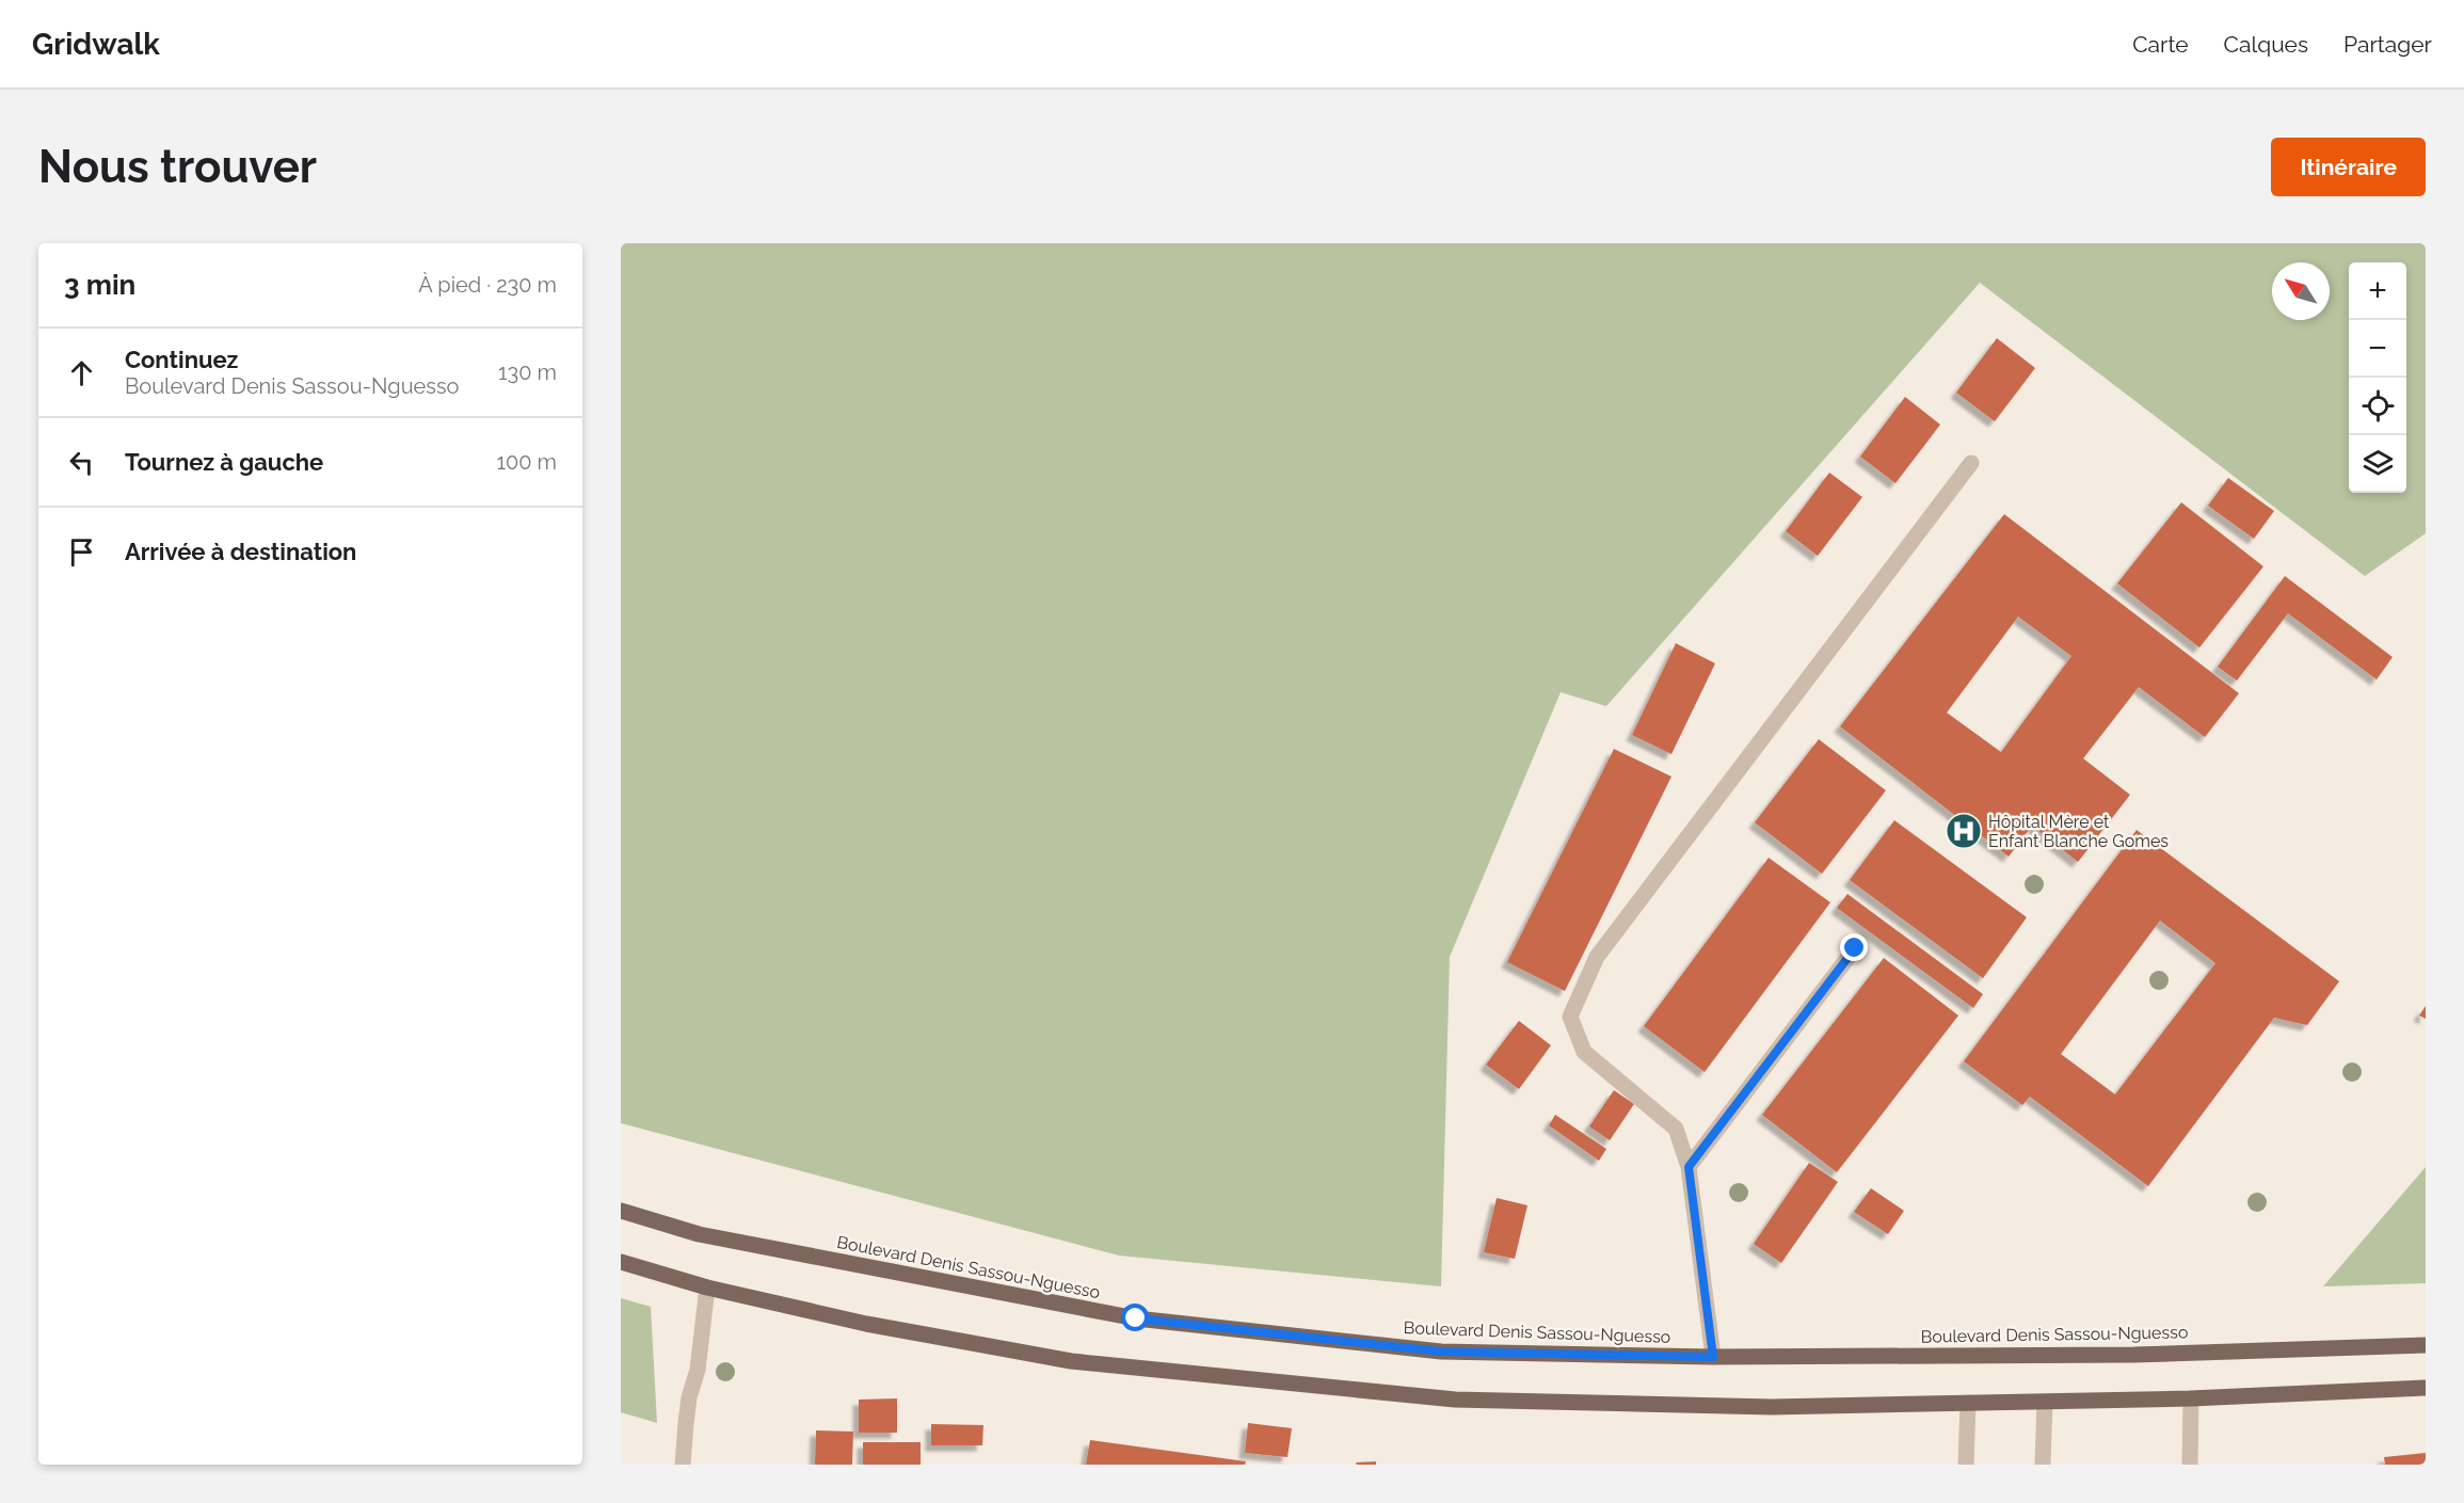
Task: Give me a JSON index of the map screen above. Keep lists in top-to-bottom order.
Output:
{
  "streets": {
    "main road": ["Boulevard Denis Sassou-Nguesso"]
  },
  "places": {
    "hospital": ["Hôpital Mère et Enfant Blanche Gomes"]
  },
  "north": "top left",
  "page": {
    "header": "Gridwalk",
    "nav": ["Carte", "Calques", "Partager"],
    "buttons": "Itinéraire",
    "title": "Nous trouver",
    "heading": ["3 min", "À pied · 230 m"],
    "map_buttons": ["+", "−"],
    "list": [
      ["Continuez", "Boulevard Denis Sassou-Nguesso", "130 m"],
      ["Tournez à gauche", "100 m"],
      "Arrivée à destination"
    ]
  }
}
